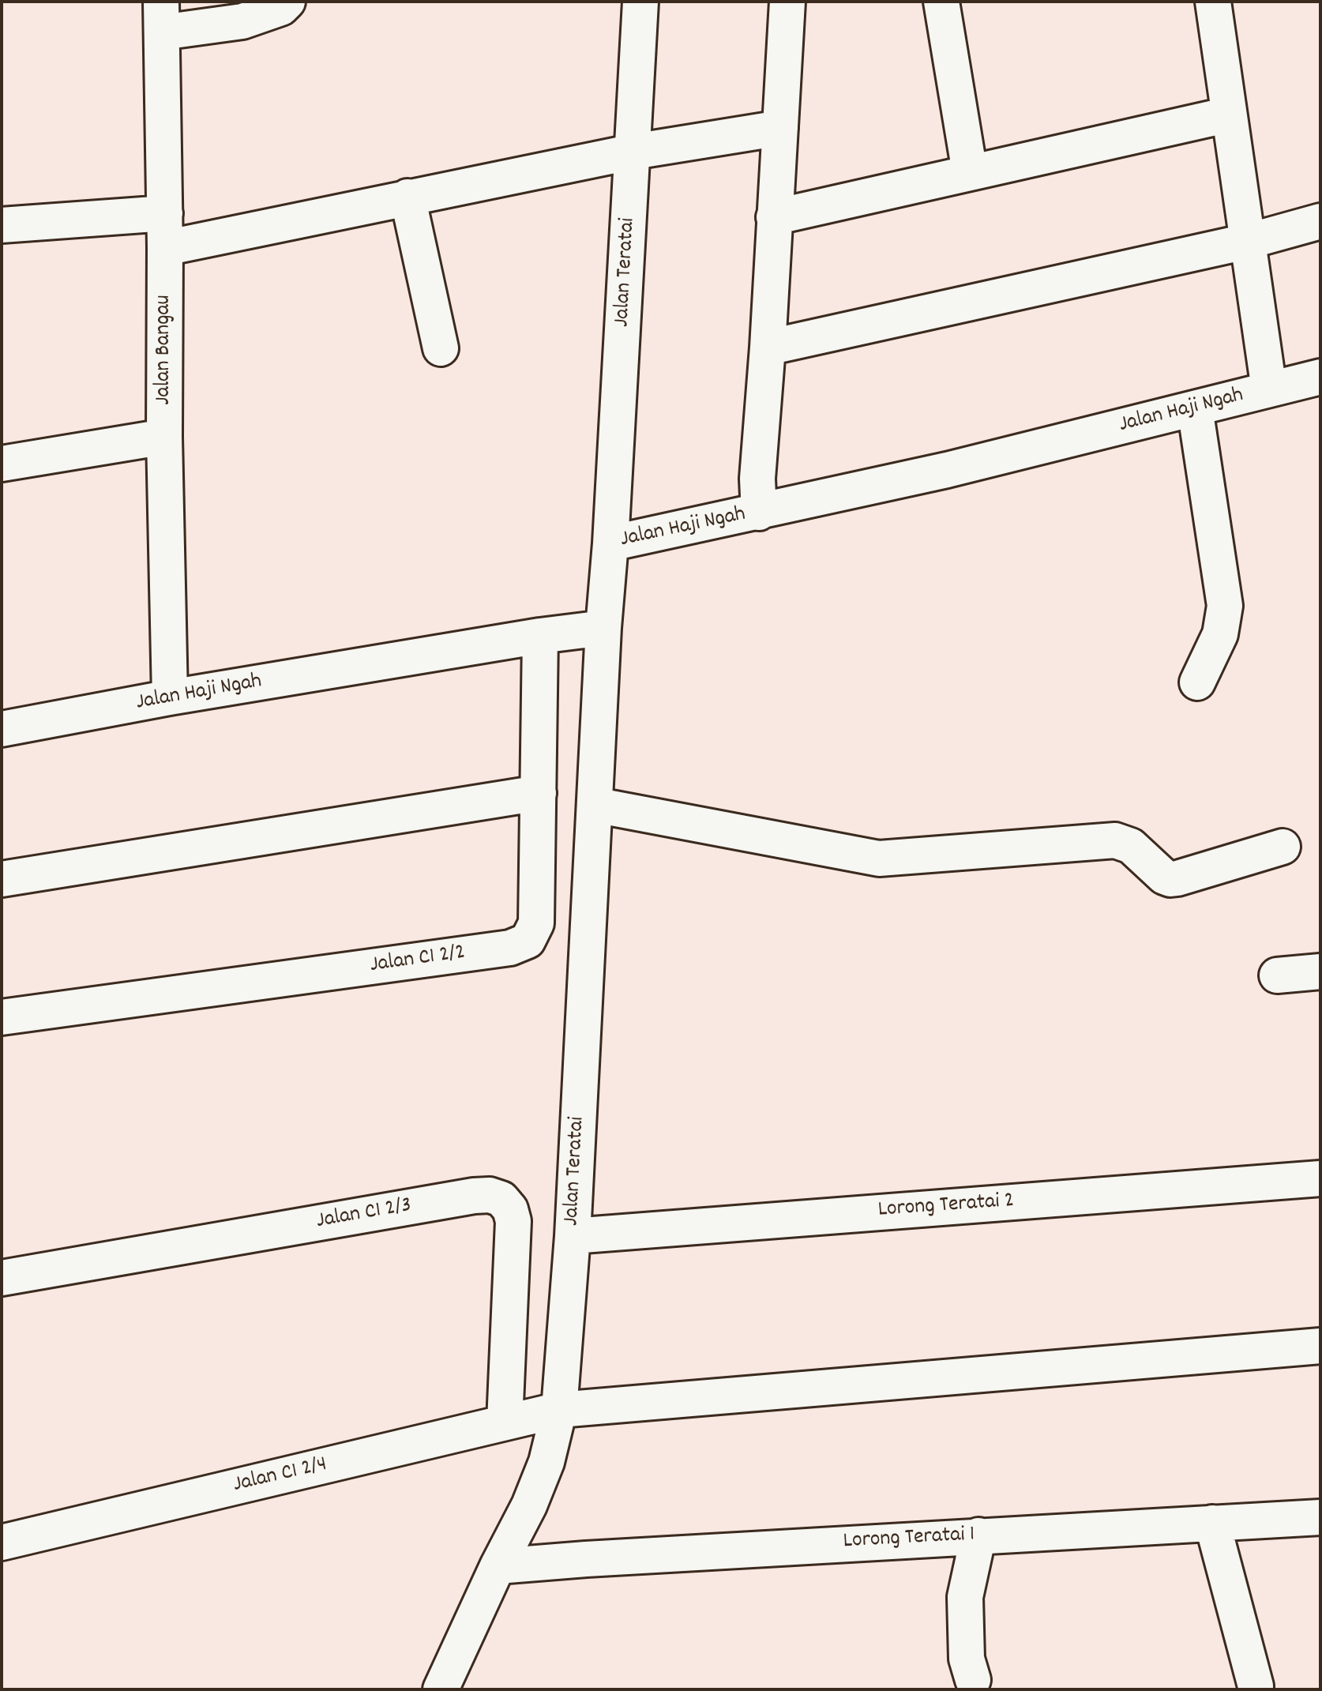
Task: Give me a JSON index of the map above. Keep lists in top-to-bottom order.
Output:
{
  "streets": {
    "street": [
      "Jalan Teratai",
      "Jalan Bangau",
      "Jalan Haji Ngah",
      "Jalan C1 2/2",
      "Lorong Teratai 2",
      "Jalan C1 2/3",
      "Jalan C1 2/4",
      "Lorong Teratai 1"
    ]
  },
  "crossings": [
    ["Jalan Teratai", "Jalan Haji Ngah"],
    ["Jalan Teratai", "Lorong Teratai 2"],
    ["Jalan Teratai", "Jalan C1 2/4"],
    ["Jalan Teratai", "Lorong Teratai 1"],
    ["Jalan Bangau", "Jalan Haji Ngah"],
    ["Jalan Haji Ngah", "Jalan C1 2/2"],
    ["Jalan C1 2/3", "Jalan C1 2/4"]
  ]
}
